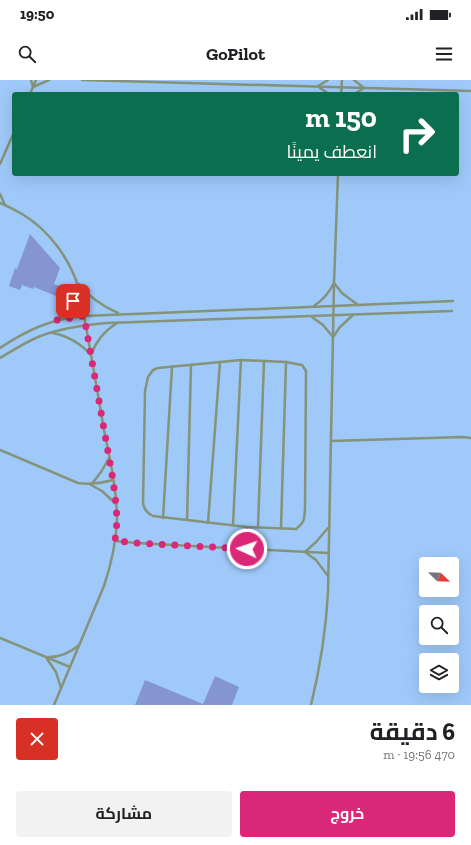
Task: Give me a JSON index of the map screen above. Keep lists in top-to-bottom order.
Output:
{
  "north": "bottom right",
  "page": {
    "status": "19:50",
    "header": "GoPilot",
    "turn": ["150 m", "انعطف يمينًا"],
    "heading": ["6 دقيقة", "470 m · 19:56"],
    "buttons": ["خروج", "مشاركة"]
  }
}
